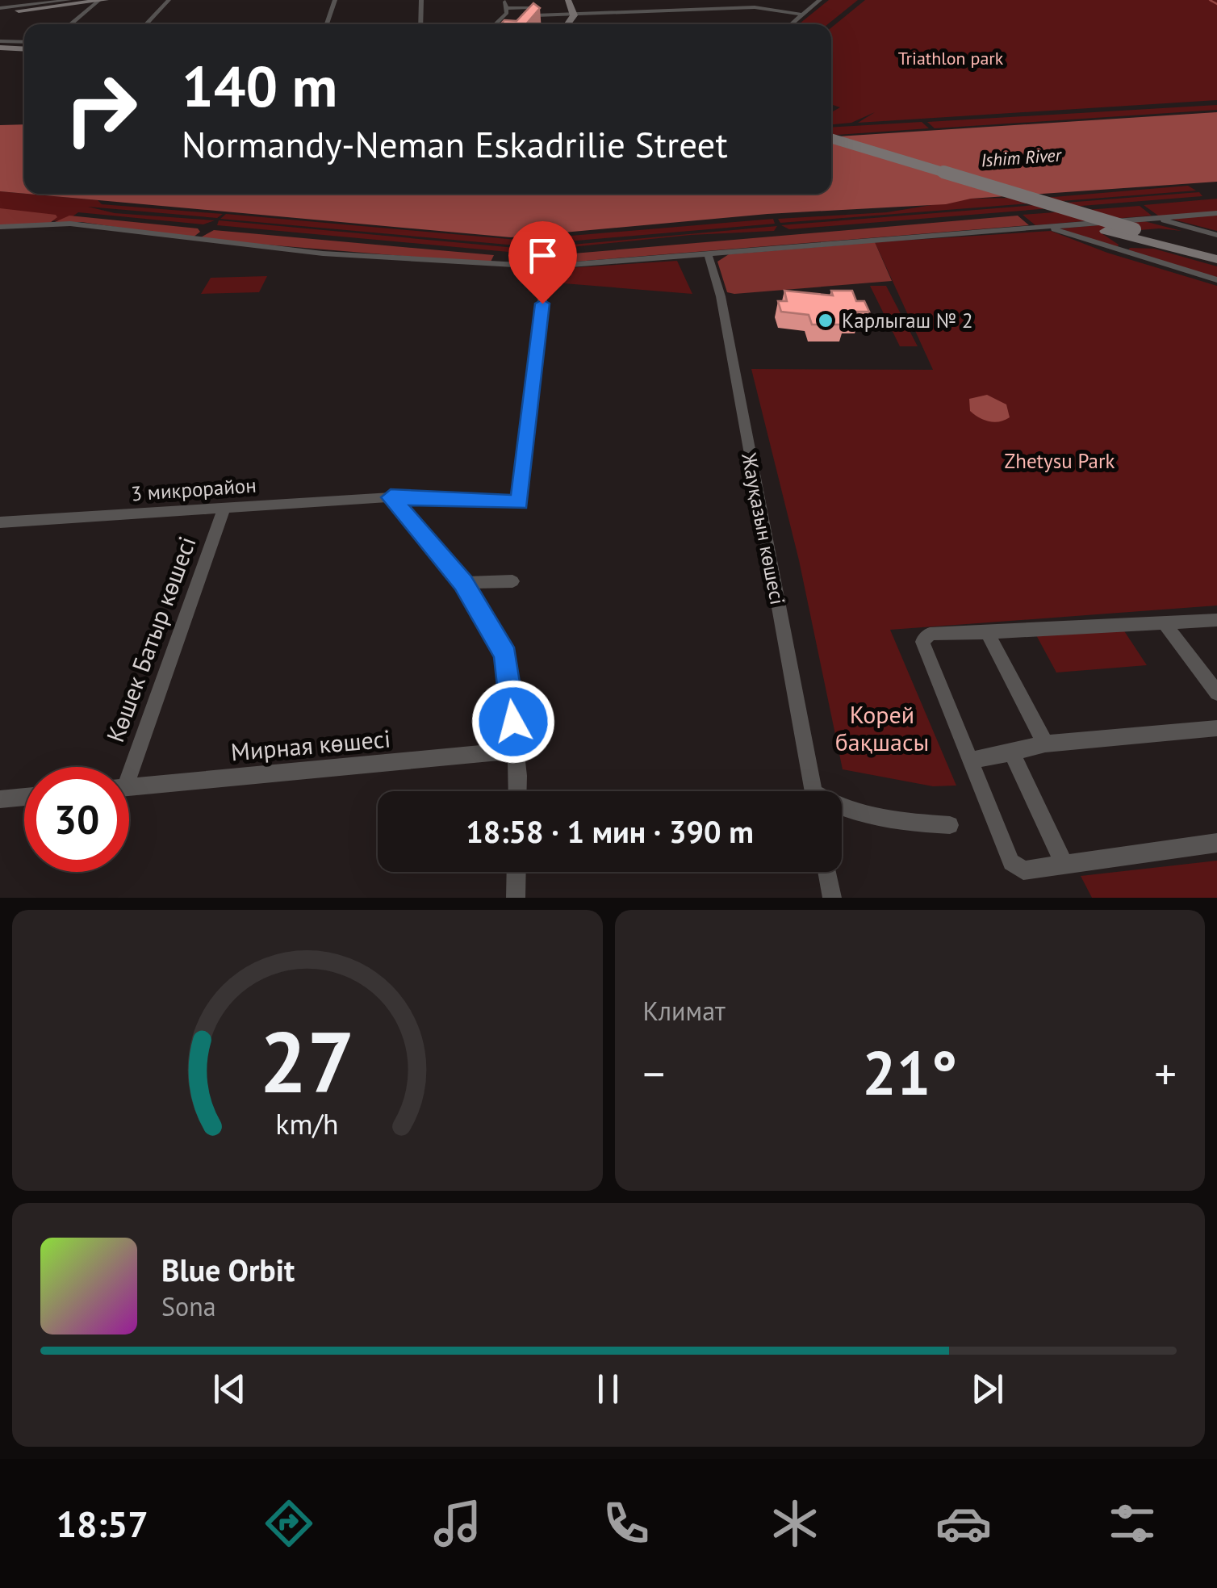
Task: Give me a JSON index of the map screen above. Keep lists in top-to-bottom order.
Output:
{
  "streets": {
    "street": [
      "3 микрорайон",
      "Жауқазын көшесі",
      "Көшек Батыр көшесі",
      "Мирная көшесі"
    ]
  },
  "crossings": [
    ["3 микрорайон", "Көшек Батыр көшесі"]
  ],
  "water": ["Ishim River"],
  "parks": ["Triathlon park", "Zhetysu Park", "Корей бақшасы"],
  "places": ["Карлыгаш № 2"],
  "page": {
    "turn": ["140 m", "Normandy-Neman Eskadrilie Street"],
    "limit": "30",
    "trip": "18:58 · 1 мин · 390 m",
    "tile": "Климат",
    "heat": ["−", "21°", "+"],
    "song": ["Blue Orbit", "Sona"],
    "tabs": "18:57",
    "gauge": ["27", "km/h"]
  }
}
